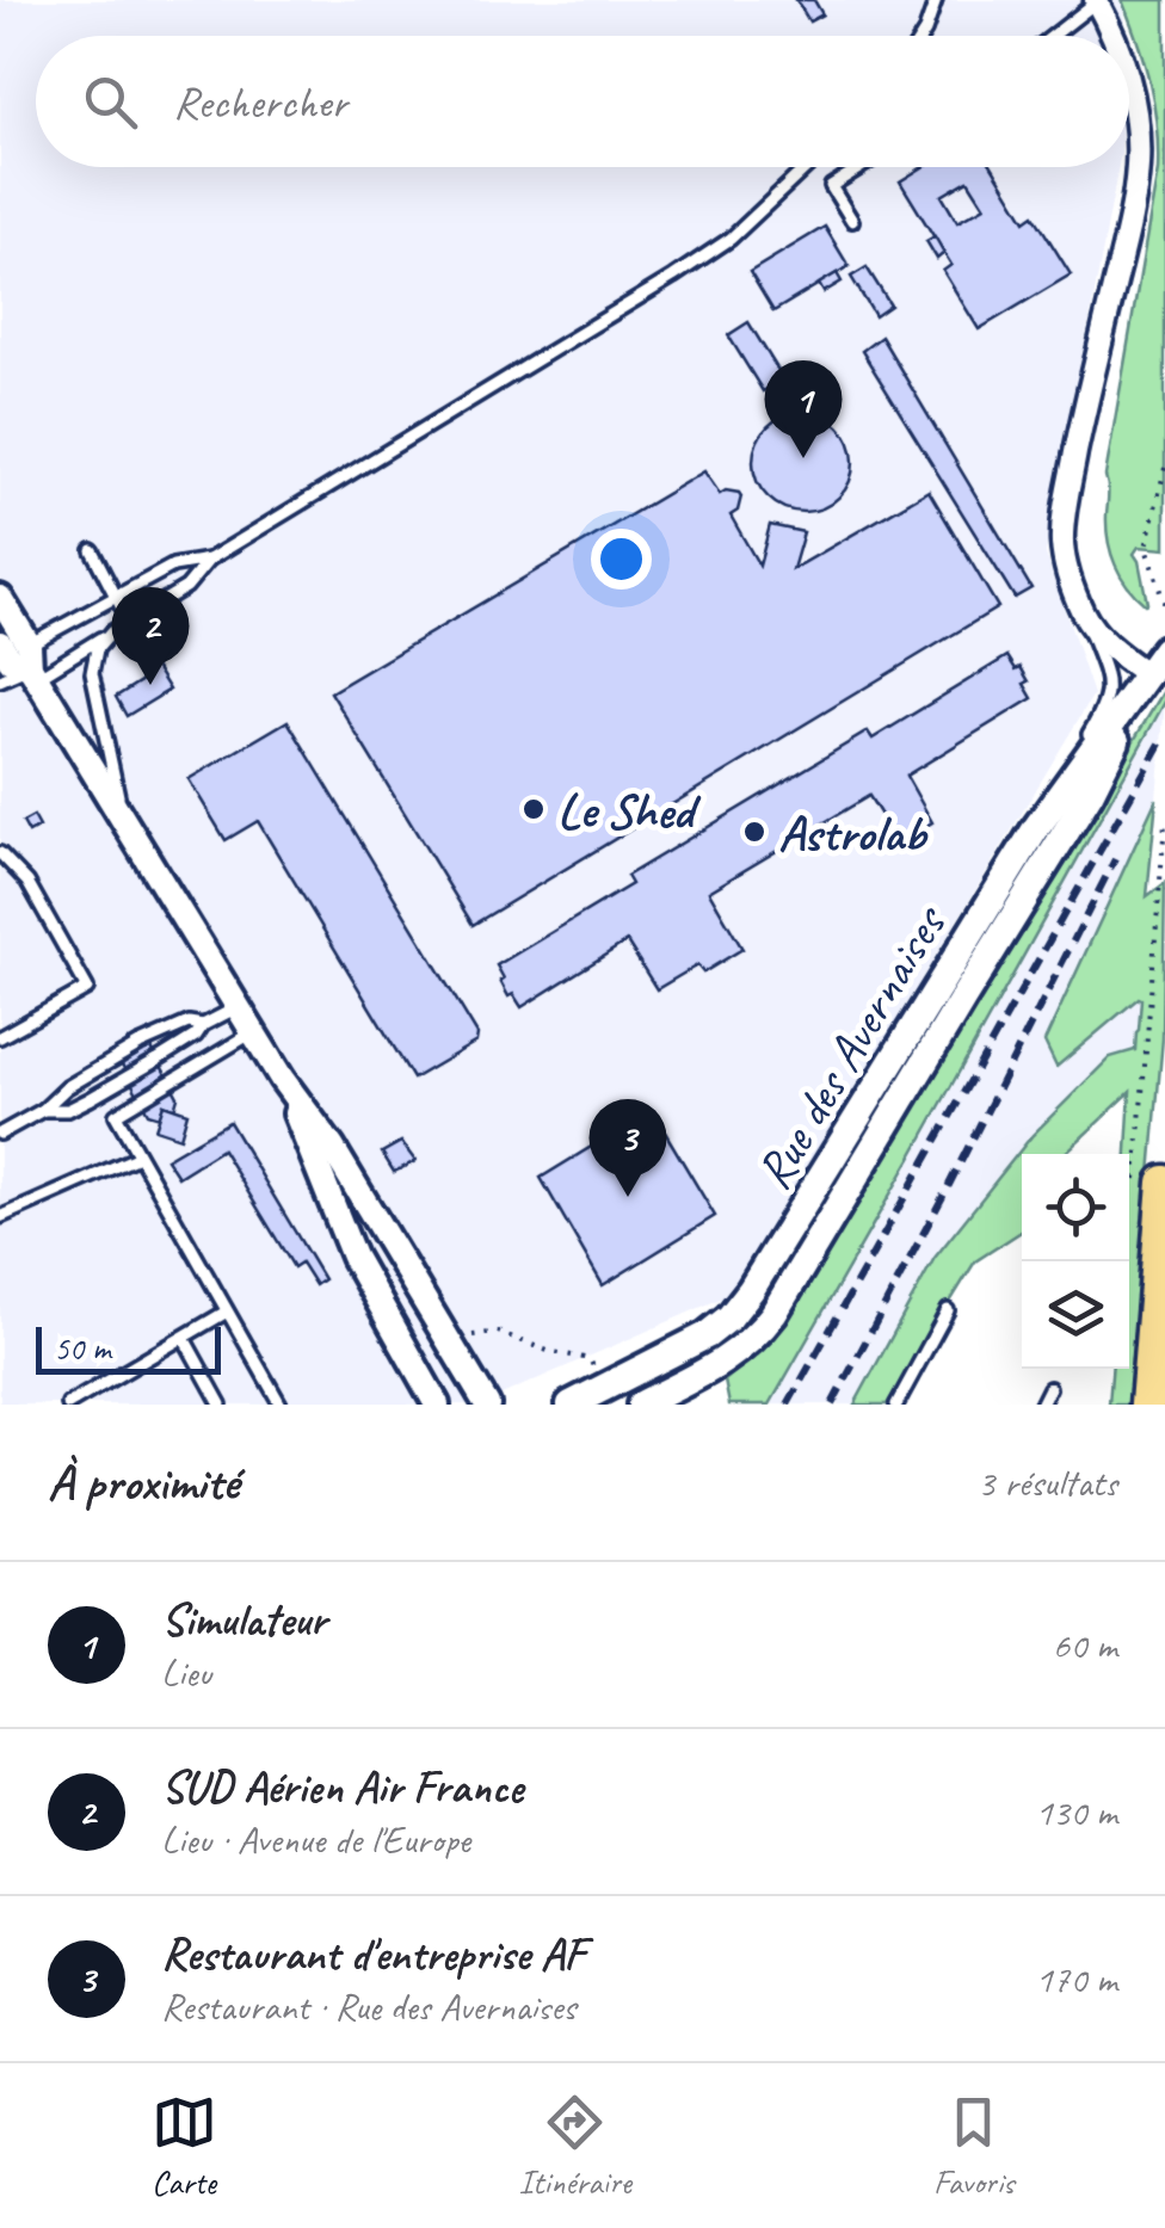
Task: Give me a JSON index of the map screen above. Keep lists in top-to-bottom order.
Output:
{
  "streets": {
    "main road": ["Rue des Avernaises"]
  },
  "places": ["Le Shed", "Astrolab"],
  "scale_bar": "50 m",
  "page": {
    "search": "Rechercher",
    "pins": ["1", "2", "3"],
    "scale": "50 m",
    "heading": ["À proximité", "3 résultats"],
    "list": [
      {
        "mark": "1",
        "name": "Simulateur",
        "note": "Lieu",
        "value": "60 m"
      },
      {
        "mark": "2",
        "name": "SUD Aérien Air France",
        "note": "Lieu · Avenue de l'Europe",
        "value": "130 m"
      },
      {
        "mark": "3",
        "name": "Restaurant d'entreprise AF",
        "note": "Restaurant · Rue des Avernaises",
        "value": "170 m"
      }
    ],
    "nav": ["Carte", "Itinéraire", "Favoris"]
  }
}
